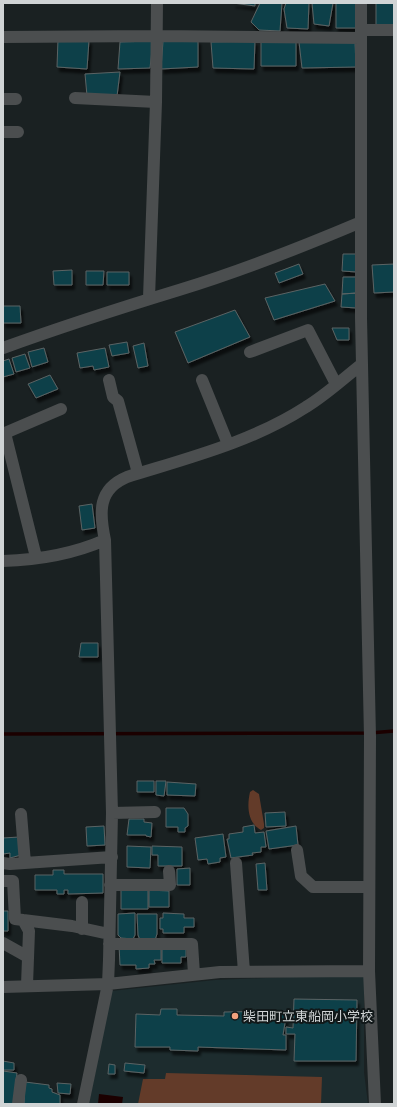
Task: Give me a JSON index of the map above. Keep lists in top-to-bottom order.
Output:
{
  "places": ["柴田町立東船岡小学校"]
}
